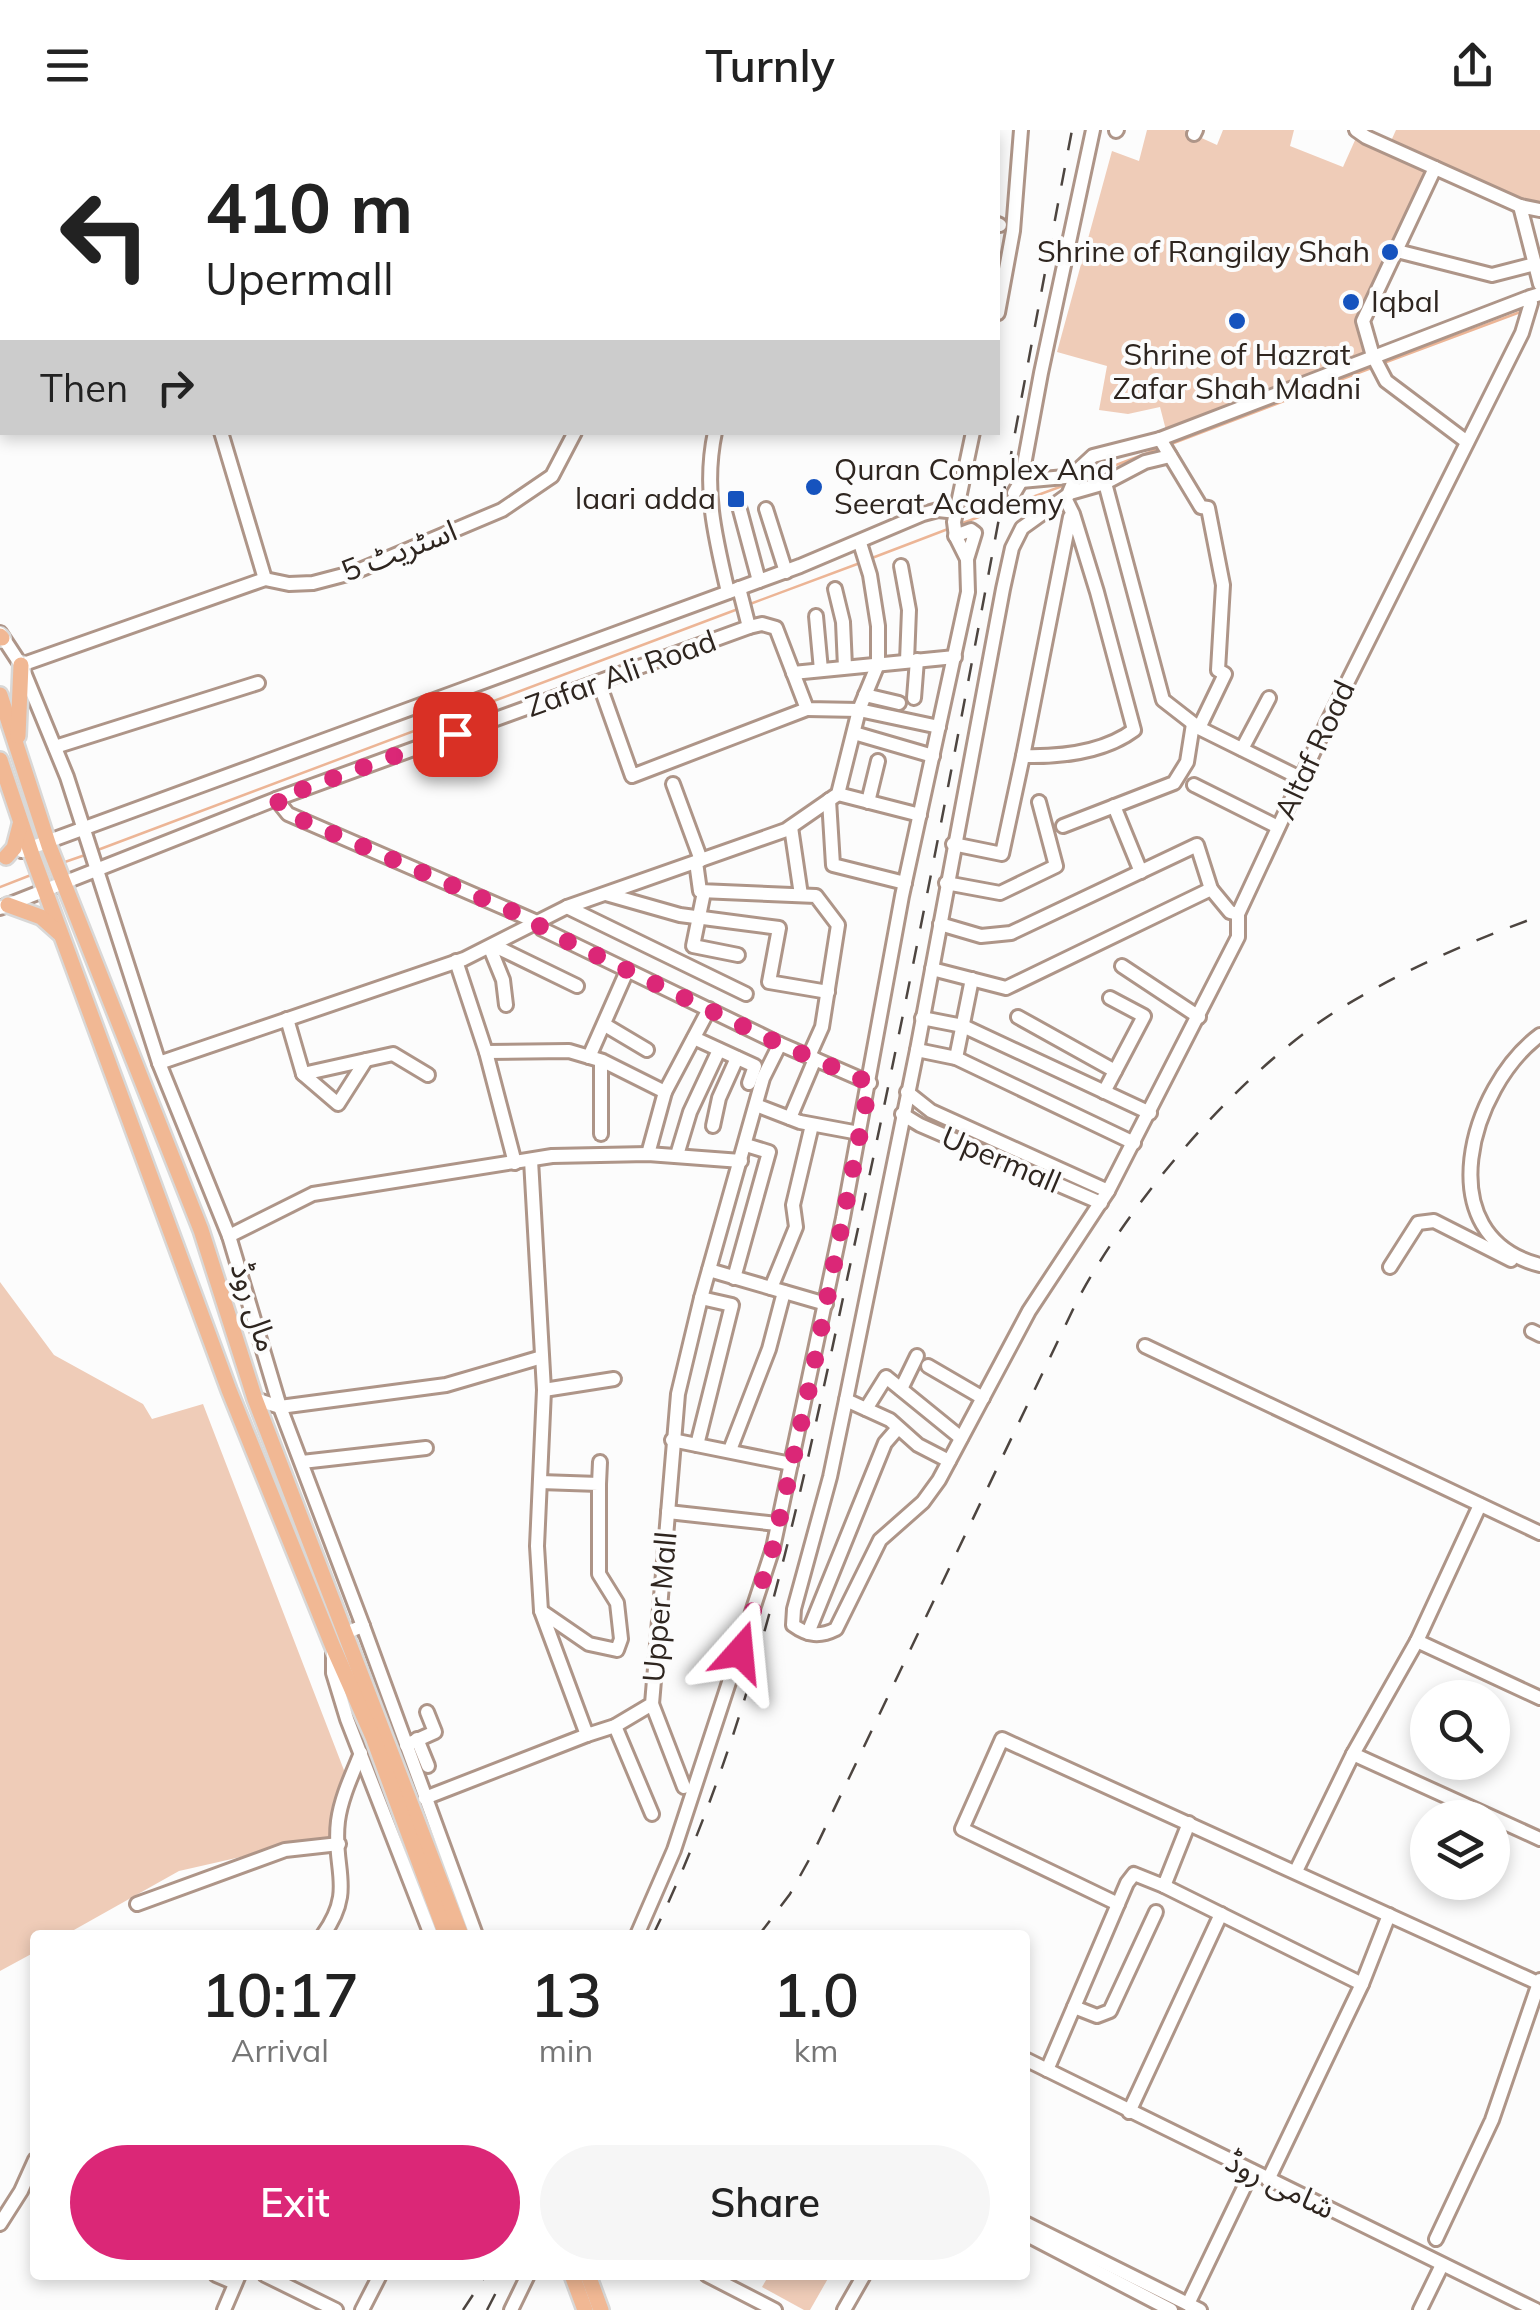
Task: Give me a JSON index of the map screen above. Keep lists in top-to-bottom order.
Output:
{
  "streets": {
    "main road": ["مال روڈ"],
    "street": [
      "اسٹریٹ 5",
      "Zafar Ali Road",
      "Altaf Road",
      "Upermall",
      "Upper Mall",
      "شامی روڈ"
    ]
  },
  "crossings": [
    ["Zafar Ali Road", "مال روڈ"],
    ["Altaf Road", "Upermall"]
  ],
  "places": {
    "other": [
      "Shrine of Rangilay Shah",
      "Iqbal",
      "Shrine of Hazrat Zafar Shah Madni",
      "Quran Complex And Seerat Academy"
    ],
    "transit": ["laari adda"]
  },
  "page": {
    "header": "Turnly",
    "turn": ["410 m", "Upermall"],
    "then": "Then",
    "eta": [
      "10:17",
      "Arrival",
      "13",
      "min",
      "1.0",
      "km"
    ],
    "buttons": ["Exit", "Share"]
  }
}
